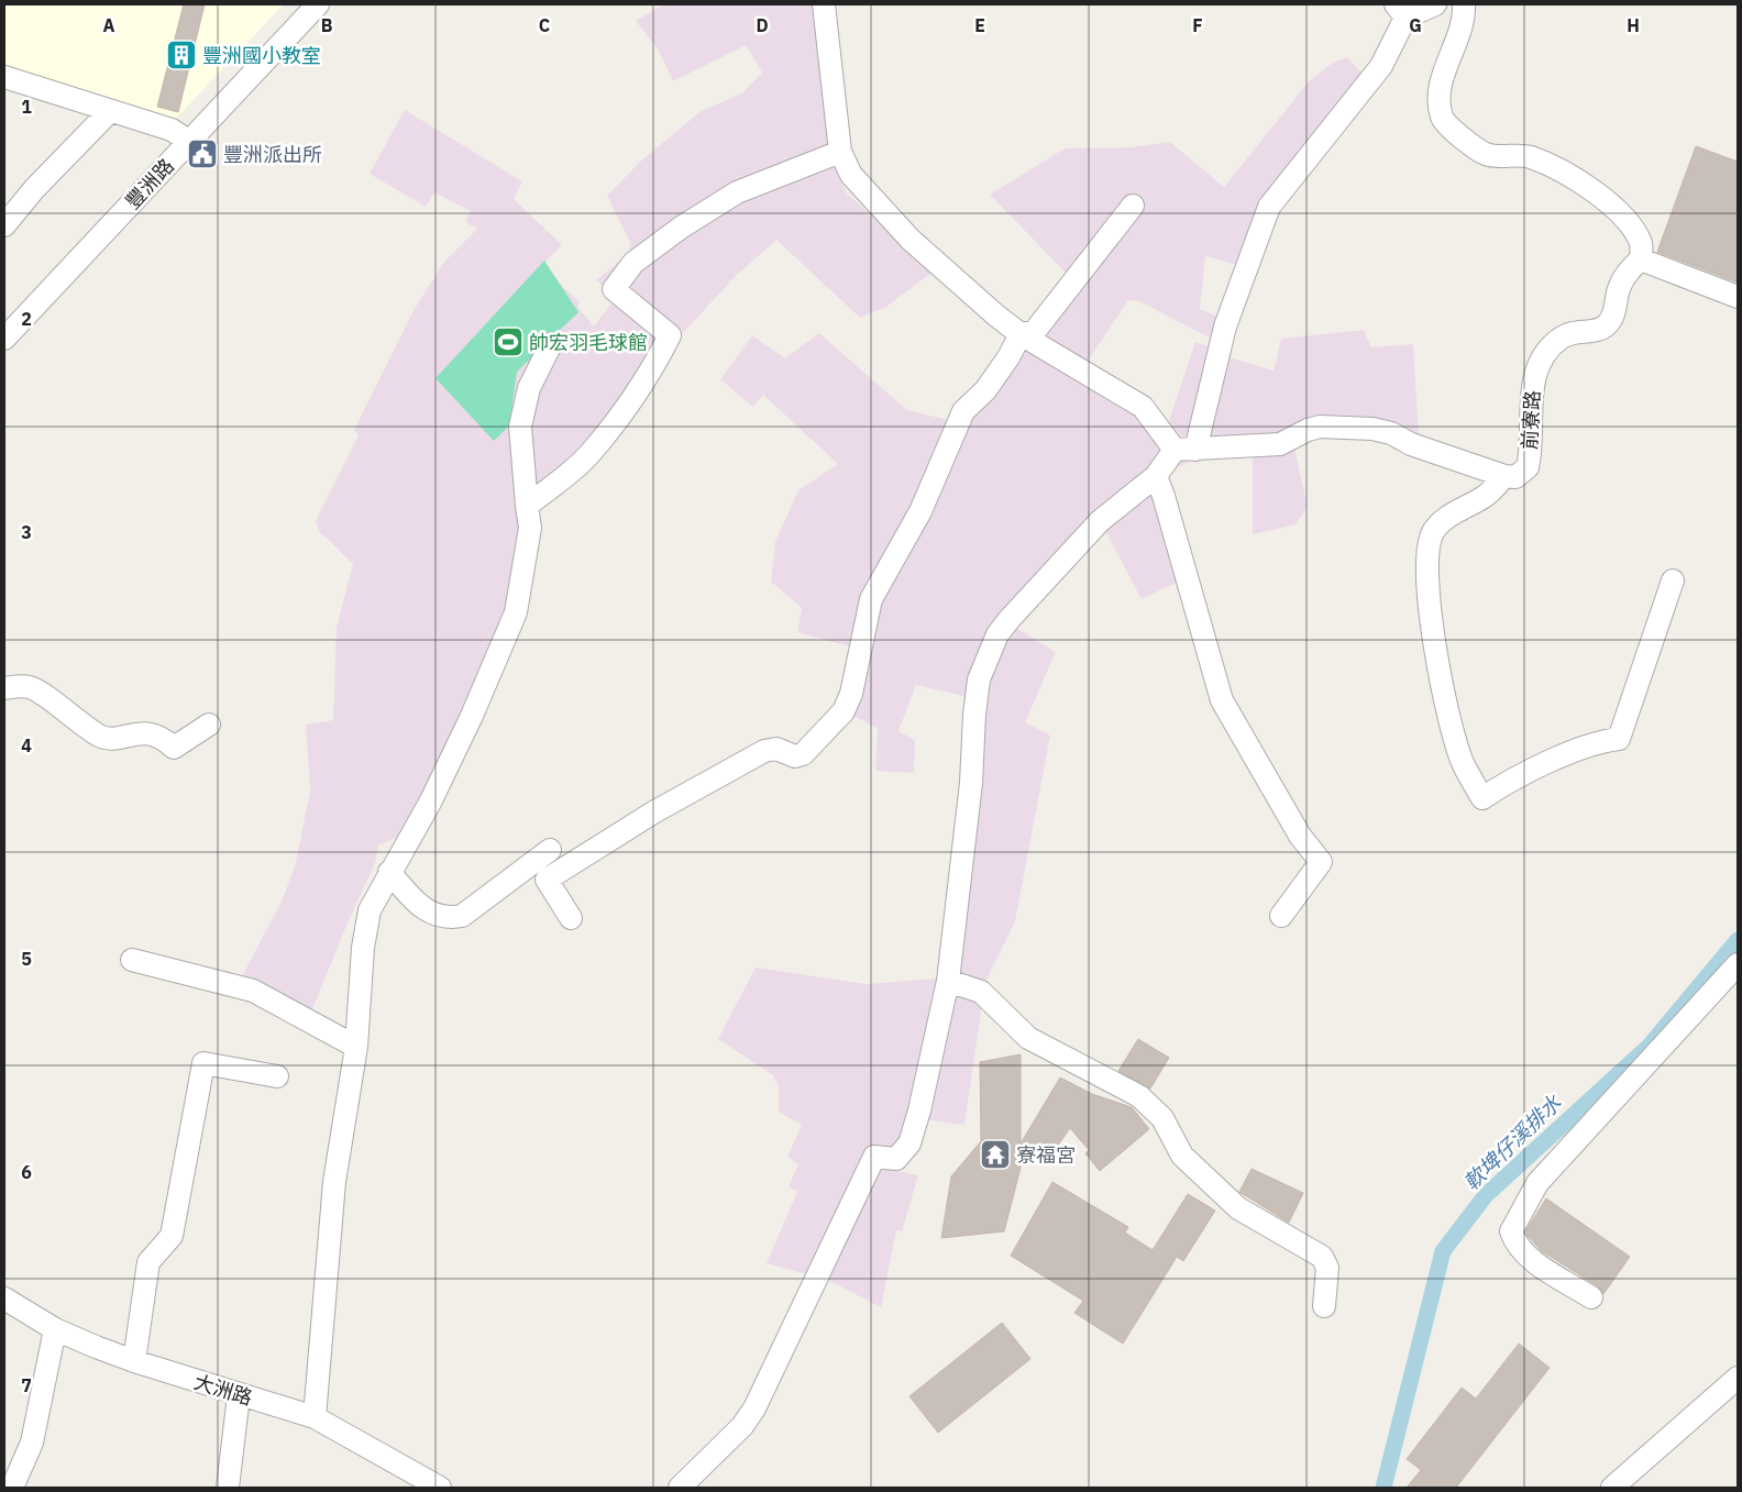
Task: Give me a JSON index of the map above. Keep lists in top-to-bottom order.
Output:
{
  "streets": {
    "street": ["豐洲路", "前寮路", "大洲路"]
  },
  "water": ["軟埤仔溪排水"],
  "places": {
    "building": ["豐洲國小教室"],
    "public building": ["豐洲派出所"],
    "sports": ["帥宏羽毛球館"],
    "temple": ["寮福宮"]
  },
  "grid": {
    "columns": [
      "A",
      "B",
      "C",
      "D",
      "E",
      "F",
      "G",
      "H"
    ],
    "rows": [
      "1",
      "2",
      "3",
      "4",
      "5",
      "6",
      "7"
    ]
  }
}
